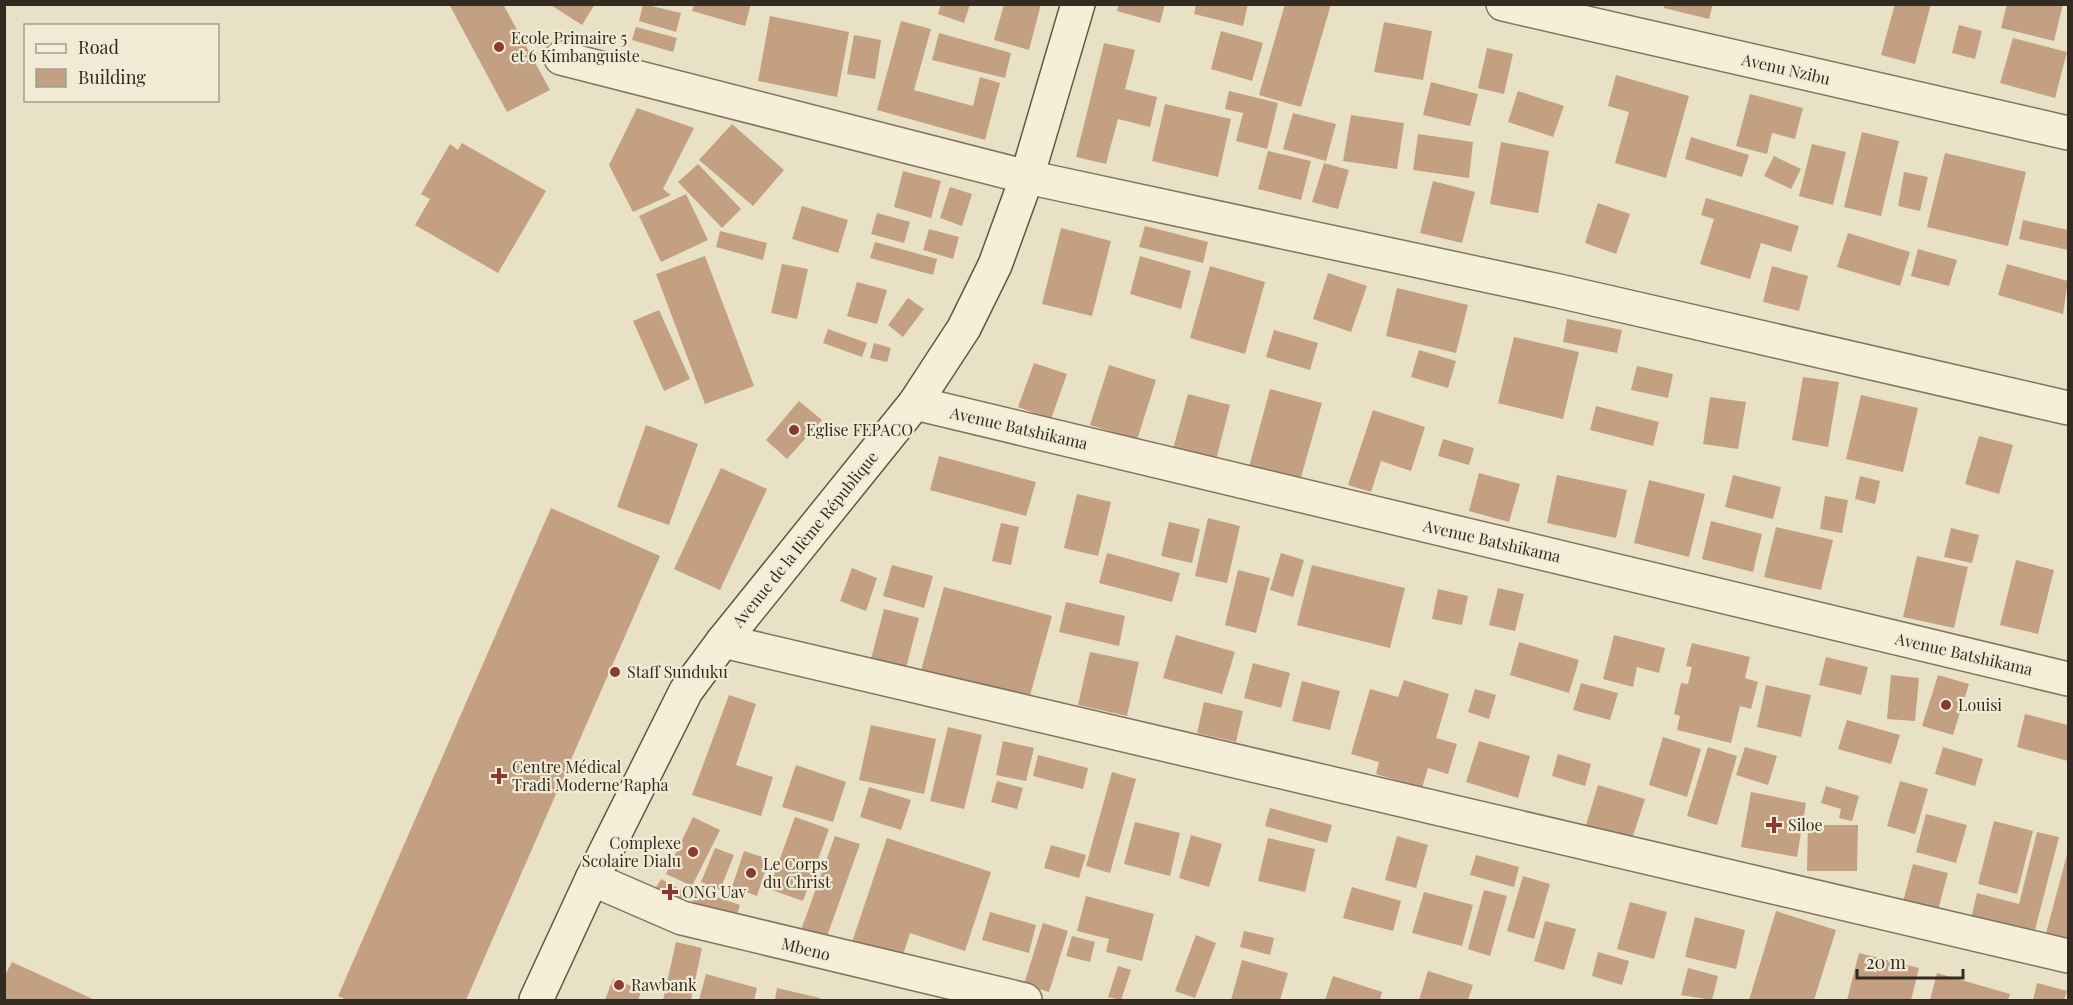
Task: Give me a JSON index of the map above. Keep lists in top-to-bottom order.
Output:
{
  "streets": {
    "street": [
      "Avenu Nzibu",
      "Avenue Batshikama",
      "Avenue de la IIème République",
      "Mbeno"
    ]
  },
  "crossings": [
    ["Avenue Batshikama", "Avenue de la IIème République"],
    ["Avenue de la IIème République", "Mbeno"]
  ],
  "places": {
    "other": [
      "Ecole Primaire 5 et 6 Kimbanguiste",
      "Eglise FEPACO",
      "Staff Sunduku",
      "Louisi",
      "Complexe Scolaire Dialu",
      "Le Corps du Christ",
      "Rawbank"
    ],
    "health": ["Centre Médical Tradi Moderne Rapha", "Siloe", "ONG Uav"]
  },
  "legend": ["Road", "Building"],
  "scale_bar": "20 m"
}
